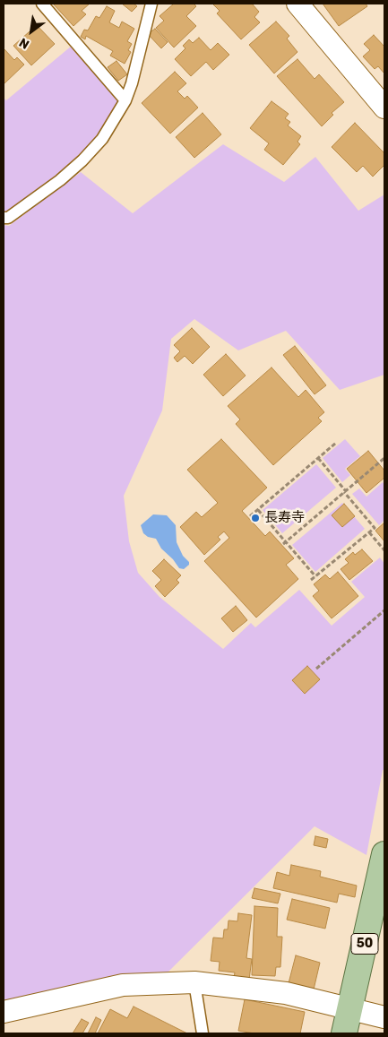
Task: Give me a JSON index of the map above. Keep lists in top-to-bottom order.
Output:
{
  "streets": {
    "main road": ["50"]
  },
  "places": ["長寿寺"],
  "north": "bottom left"
}
